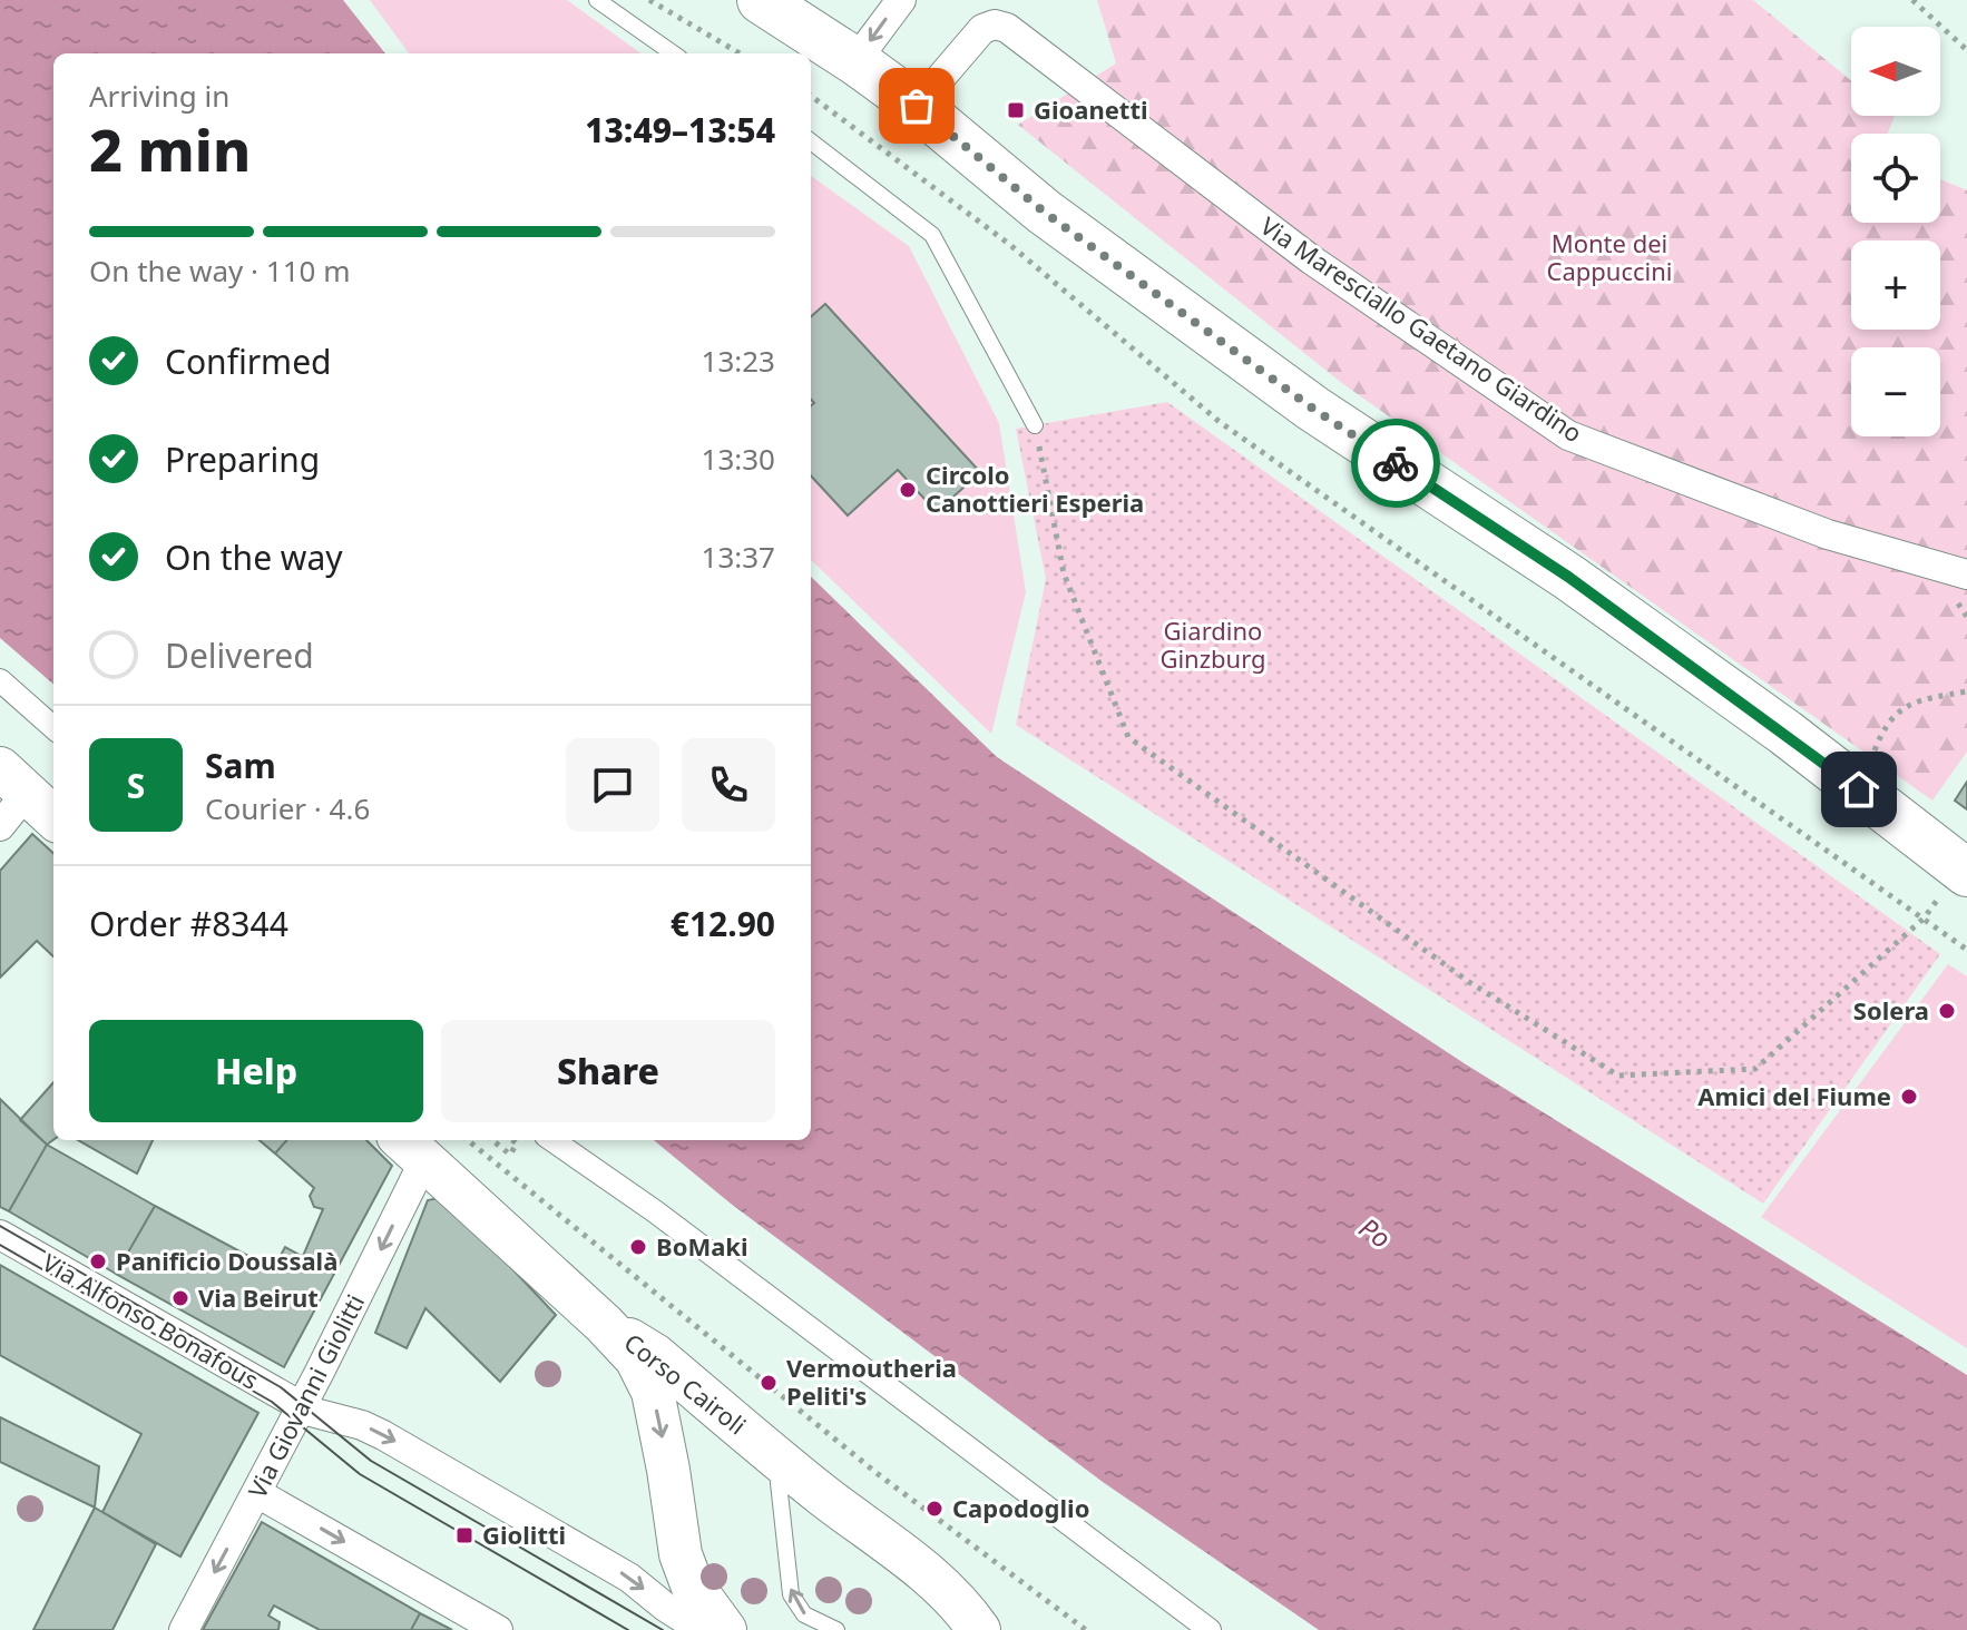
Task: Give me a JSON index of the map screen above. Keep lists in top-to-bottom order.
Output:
{
  "streets": {
    "main road": ["Corso Cairoli"],
    "street": ["Via Maresciallo Gaetano Giardino", "Via Alfonso Bonafous", "Via Giovanni Giolitti"]
  },
  "crossings": [
    ["Via Alfonso Bonafous", "Via Giovanni Giolitti"]
  ],
  "one_way": ["Corso Cairoli", "Via Giovanni Giolitti"],
  "water": ["Po"],
  "parks": ["Monte dei Cappuccini", "Giardino Ginzburg"],
  "places": {
    "transit": ["Gioanetti", "Giolitti"],
    "other": [
      "Circolo Canottieri Esperia",
      "Solera",
      "Amici del Fiume",
      "BoMaki",
      "Panificio Doussalà",
      "Via Beirut",
      "Vermoutheria Peliti's",
      "Capodoglio"
    ]
  },
  "north": "left",
  "page": {
    "map_buttons": ["+", "−"],
    "heading": ["2 min", "Arriving in", "13:49–13:54"],
    "panel": [
      "Sam",
      "Courier · 4.6",
      "Order #8344",
      "€12.90"
    ],
    "bar": "On the way · 110 m",
    "list": [
      ["Confirmed", "13:23"],
      ["Preparing", "13:30"],
      ["On the way", "13:37"],
      "Delivered"
    ],
    "round": "S",
    "buttons": ["Help", "Share"]
  }
}
